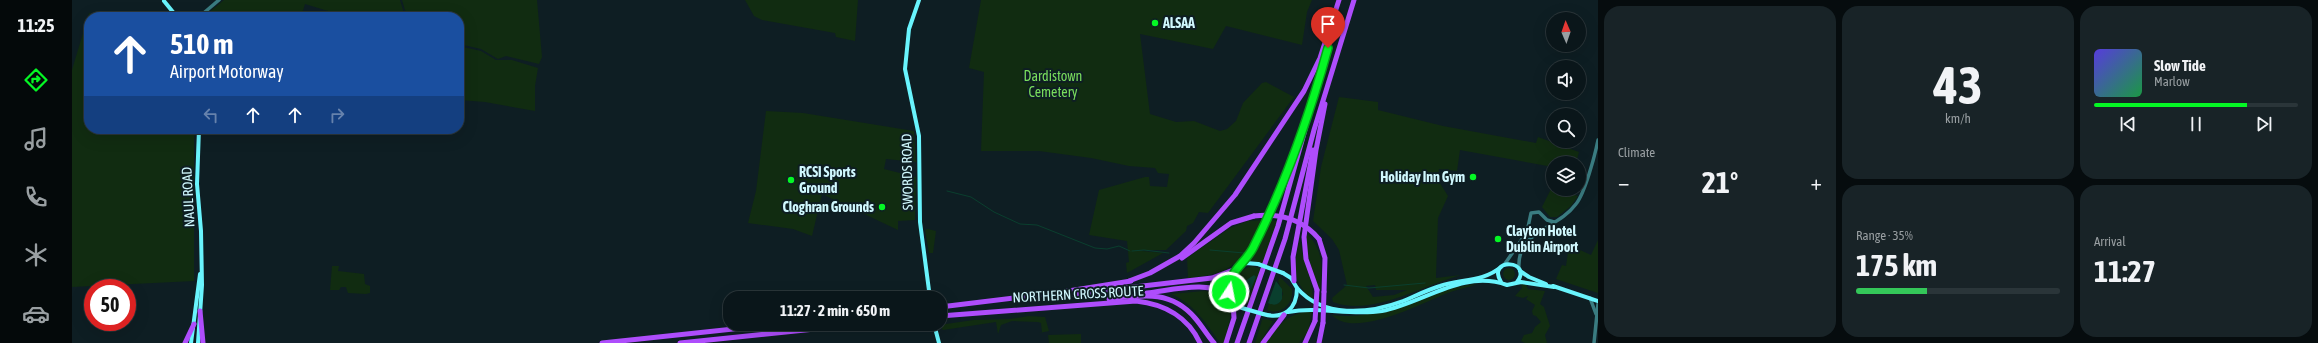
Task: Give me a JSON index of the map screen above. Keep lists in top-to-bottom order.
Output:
{
  "streets": {
    "highway": ["NORTHERN CROSS ROUTE"],
    "main road": ["SWORDS ROAD", "NAUL ROAD"]
  },
  "parks": ["Dardistown Cemetery"],
  "places": [
    "ALSAA",
    "Holiday Inn Gym",
    "RCSI Sports Ground",
    "Cloghran Grounds",
    "Clayton Hotel Dublin Airport"
  ],
  "north": "top",
  "page": {
    "tabs": "11:25",
    "tile": [
      "Climate",
      ["43", "km/h"],
      ["Range · 35%", "175 km"],
      ["Arrival", "11:27"]
    ],
    "turn": ["510 m", "Airport Motorway"],
    "song": ["Slow Tide", "Marlow"],
    "heat": ["−", "21°", "+"],
    "limit": "50",
    "trip": "11:27 · 2 min · 650 m"
  }
}
